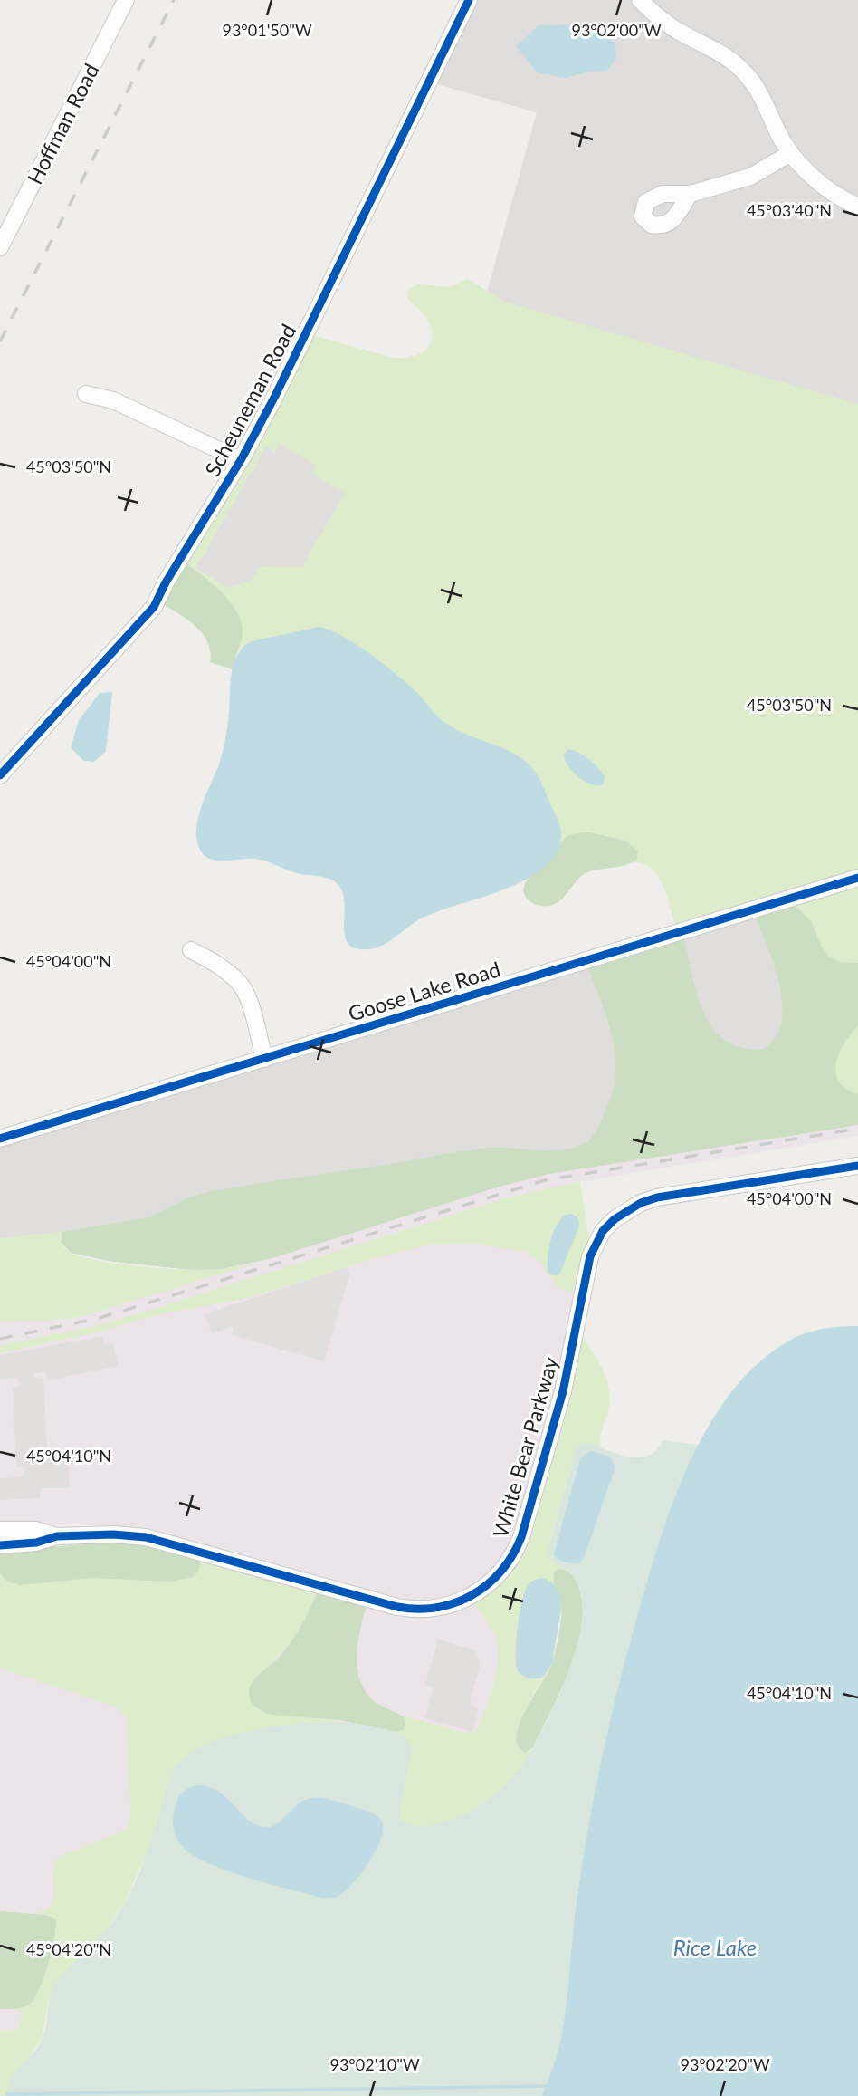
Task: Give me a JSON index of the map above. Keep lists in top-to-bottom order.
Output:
{
  "streets": {
    "street": [
      "Hoffman Road",
      "Scheuneman Road",
      "Goose Lake Road",
      "White Bear Parkway"
    ]
  },
  "water": ["Rice Lake"],
  "coordinates": [
    "93°01'50\"W",
    "93°02'00\"W",
    "45°03'40\"N",
    "45°03'50\"N",
    "45°04'00\"N",
    "45°04'10\"N",
    "45°04'20\"N",
    "93°02'10\"W",
    "93°02'20\"W"
  ]
}
